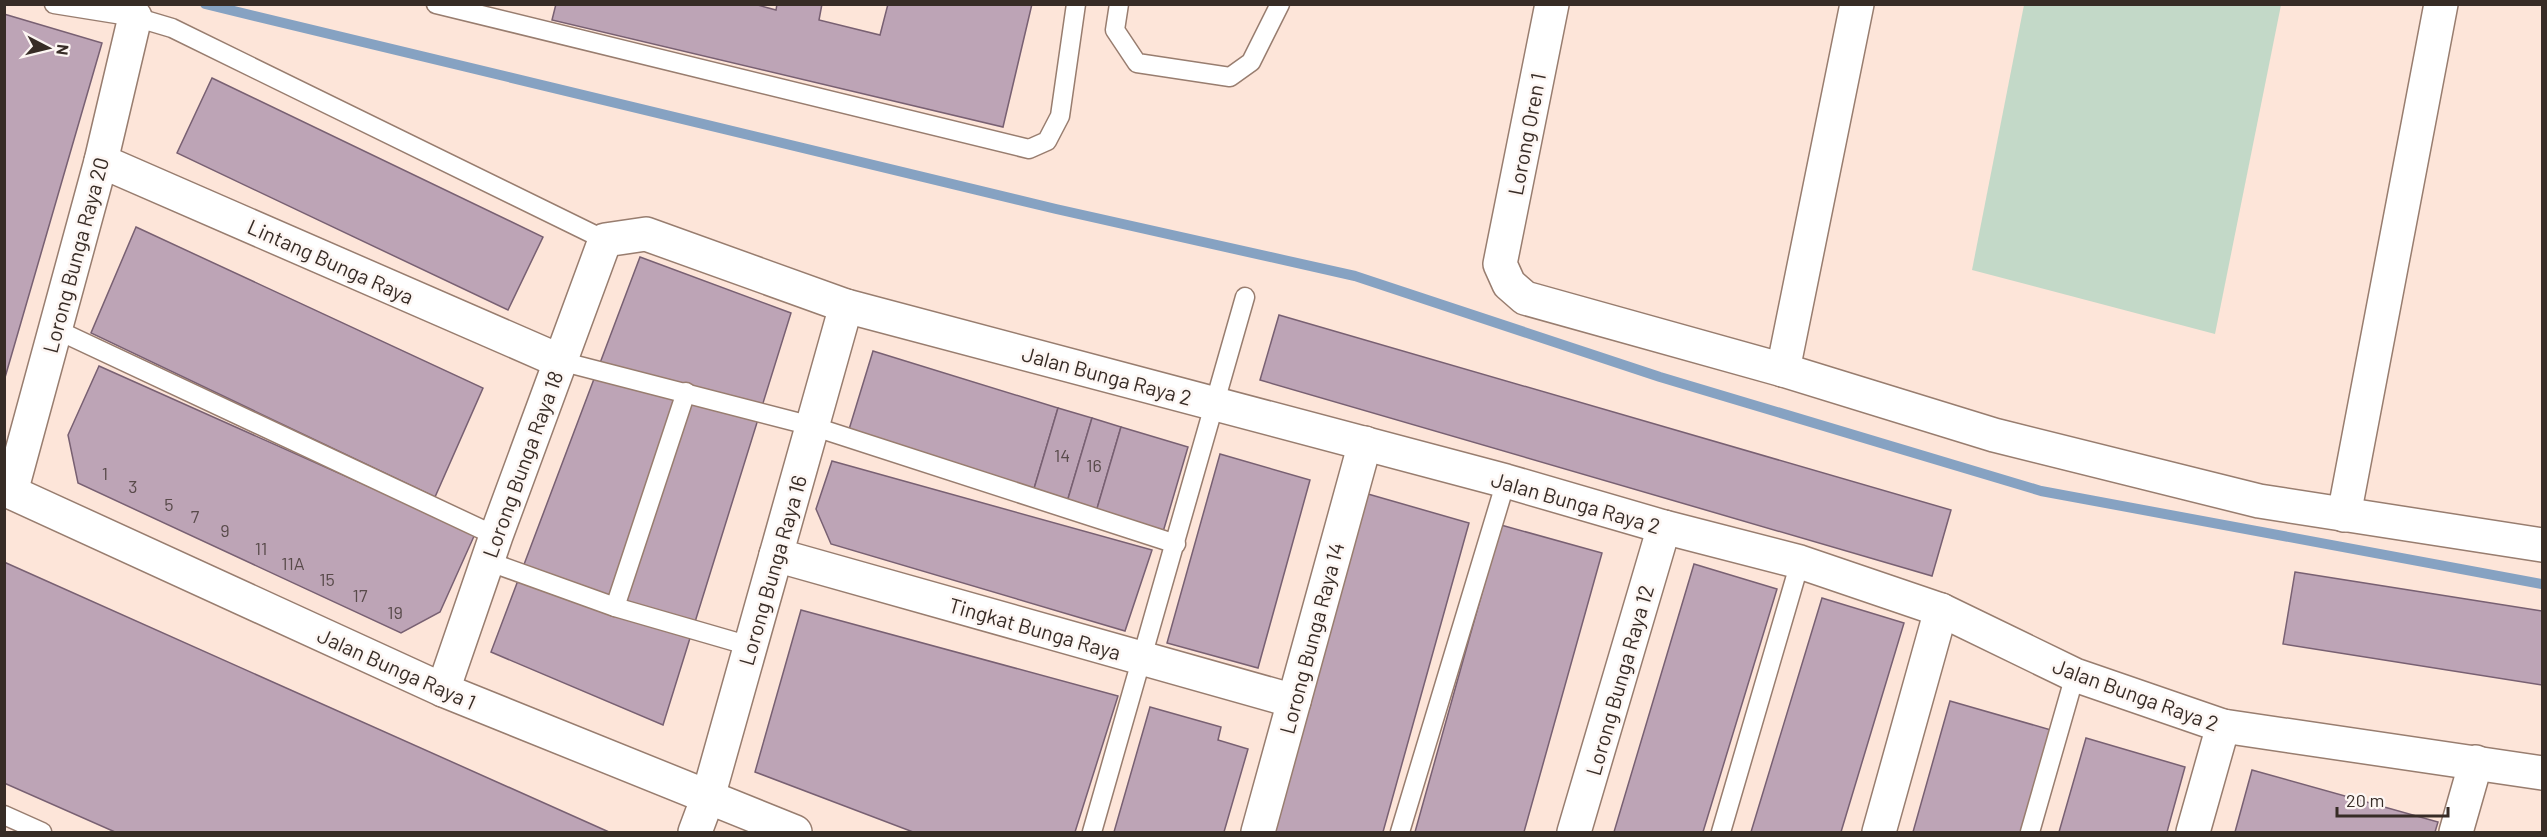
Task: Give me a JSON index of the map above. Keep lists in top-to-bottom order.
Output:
{
  "streets": {
    "street": [
      "Lorong Oren 1",
      "Lorong Bunga Raya 20",
      "Lintang Bunga Raya",
      "Jalan Bunga Raya 2",
      "Lorong Bunga Raya 18",
      "Lorong Bunga Raya 16",
      "Tingkat Bunga Raya",
      "Lorong Bunga Raya 14",
      "Jalan Bunga Raya 1",
      "Lorong Bunga Raya 12"
    ]
  },
  "crossings": [
    ["Lorong Bunga Raya 20", "Lintang Bunga Raya"],
    ["Lorong Bunga Raya 20", "Jalan Bunga Raya 1"],
    ["Lintang Bunga Raya", "Lorong Bunga Raya 18"],
    ["Jalan Bunga Raya 2", "Lorong Bunga Raya 18"],
    ["Jalan Bunga Raya 2", "Lorong Bunga Raya 16"],
    ["Jalan Bunga Raya 2", "Lorong Bunga Raya 14"],
    ["Jalan Bunga Raya 2", "Lorong Bunga Raya 12"],
    ["Lorong Bunga Raya 18", "Jalan Bunga Raya 1"],
    ["Lorong Bunga Raya 16", "Tingkat Bunga Raya"],
    ["Lorong Bunga Raya 16", "Jalan Bunga Raya 1"],
    ["Tingkat Bunga Raya", "Lorong Bunga Raya 14"]
  ],
  "house_numbers": [
    "14",
    "16",
    "1",
    "3",
    "5",
    "7",
    "9",
    "11",
    "11A",
    "15",
    "17",
    "19"
  ],
  "scale_bar": "20 m",
  "north": "right"
}
